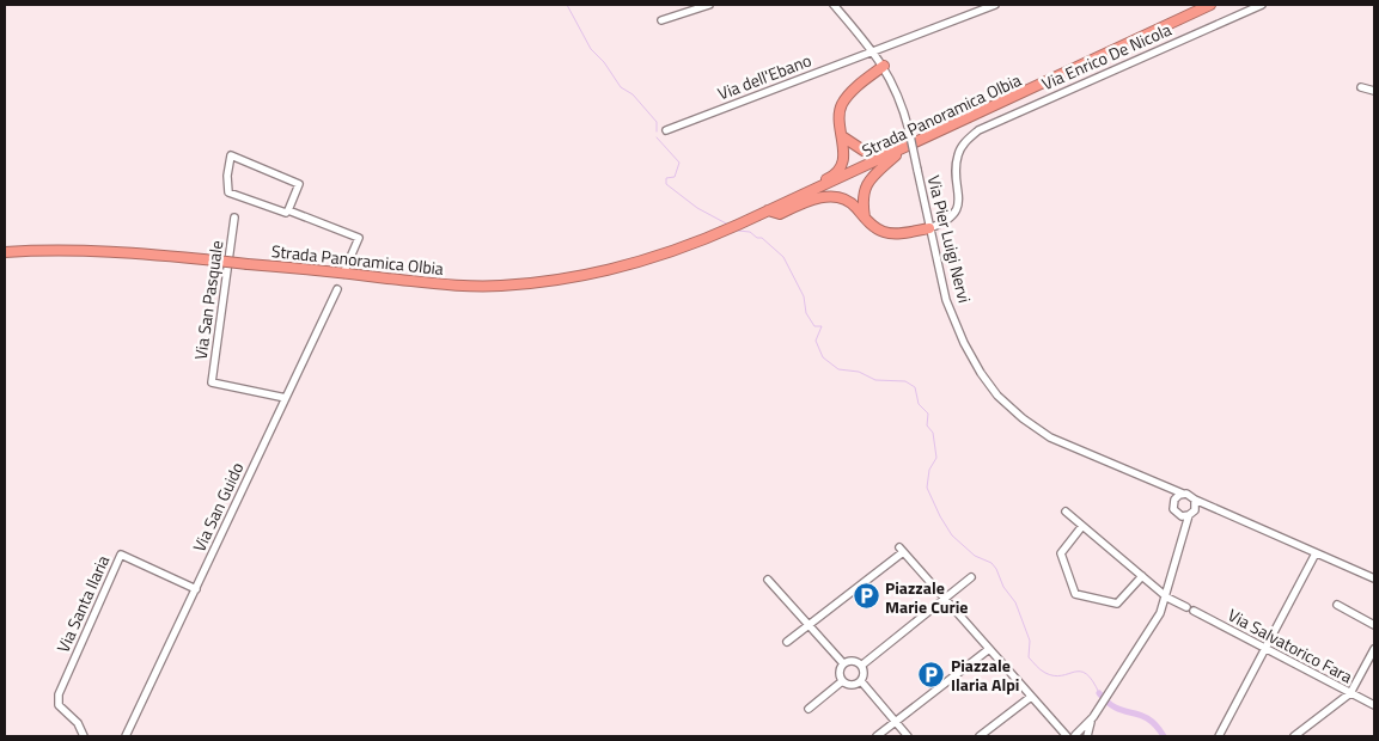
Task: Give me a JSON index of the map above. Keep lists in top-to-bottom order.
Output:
{
  "streets": {
    "highway": ["Strada Panoramica Olbia"],
    "street": [
      "Via Enrico De Nicola",
      "Via dell'Ebano",
      "Via Pier Luigi Nervi",
      "Via San Pasquale",
      "Via San Guido",
      "Via Santa Ilaria",
      "Via Salvatorico Fara"
    ]
  },
  "crossings": [
    ["Via Enrico De Nicola", "Via Pier Luigi Nervi"],
    ["Via dell'Ebano", "Via Pier Luigi Nervi"],
    ["Via San Pasquale", "Via San Guido"],
    ["Via San Guido", "Via Santa Ilaria"]
  ],
  "places": {
    "parking": ["Piazzale Marie Curie", "Piazzale Ilaria Alpi"]
  }
}
